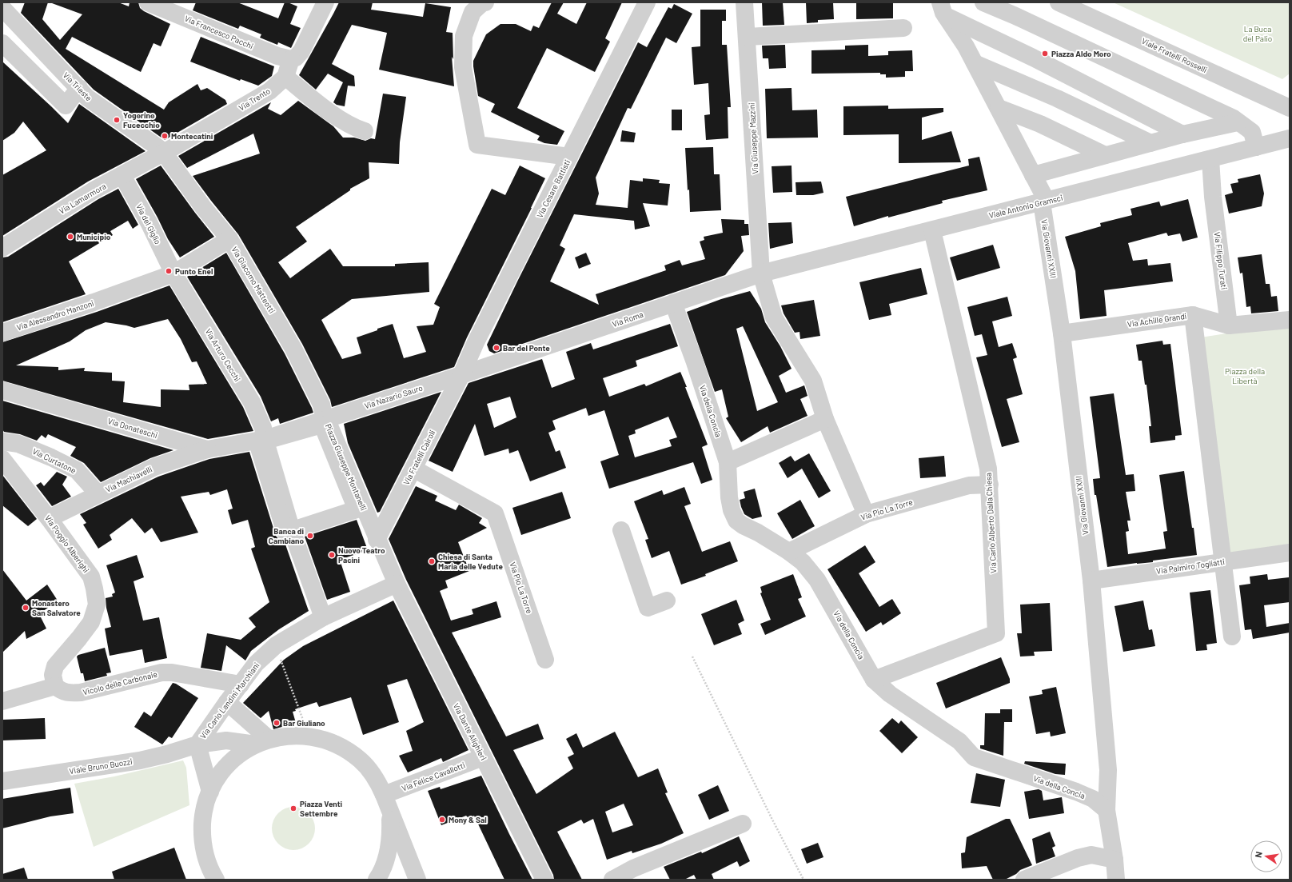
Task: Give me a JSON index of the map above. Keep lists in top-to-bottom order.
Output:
{
  "streets": {
    "street": [
      "Via Francesco Pacchi",
      "Viale Fratelli Rosselli",
      "Via Trieste",
      "Via Trento",
      "Via Giuseppe Mazzini",
      "Via Cesare Battisti",
      "Via Lamarmora",
      "Viale Antonio Gramsci",
      "Via del Giglio",
      "Via Giovanni XXIII",
      "Via Filippo Turati",
      "Via Giacomo Matteotti",
      "Via Alessandro Manzoni",
      "Via Roma",
      "Via Achille Grandi",
      "Via Arturo Cecchi",
      "Via Nazario Sauro",
      "Via della Concia",
      "Via Donateschi",
      "Via Fratelli Cairoli",
      "Via Curtatone",
      "Piazza Giuseppe Montanelli",
      "Via Machiavelli",
      "Via Pio La Torre",
      "Via Carlo Alberto Dalla Chiesa",
      "Via Poggio Alberighi",
      "Via Palmiro Togliatti",
      "Vicolo delle Carbonaie",
      "Via Carlo Landini Marchiani",
      "Via Dante Alighieri",
      "Viale Bruno Buozzi",
      "Via Felice Cavallotti"
    ]
  },
  "crossings": [
    ["Via Trieste", "Via Trento"],
    ["Via Trieste", "Via Lamarmora"],
    ["Via Trieste", "Via Giacomo Matteotti"],
    ["Via Trento", "Via Lamarmora"],
    ["Via Trento", "Via Giacomo Matteotti"],
    ["Via Giuseppe Mazzini", "Viale Antonio Gramsci"],
    ["Via Giuseppe Mazzini", "Via Roma"],
    ["Via Giuseppe Mazzini", "Via Pio La Torre"],
    ["Via Cesare Battisti", "Via Roma"],
    ["Via Cesare Battisti", "Via Nazario Sauro"],
    ["Via Cesare Battisti", "Via Fratelli Cairoli"],
    ["Via Lamarmora", "Via del Giglio"],
    ["Via Lamarmora", "Via Giacomo Matteotti"],
    ["Viale Antonio Gramsci", "Via Giovanni XXIII"],
    ["Viale Antonio Gramsci", "Via Filippo Turati"],
    ["Viale Antonio Gramsci", "Via Roma"],
    ["Viale Antonio Gramsci", "Via Carlo Alberto Dalla Chiesa"],
    ["Via del Giglio", "Via Alessandro Manzoni"],
    ["Via del Giglio", "Via Arturo Cecchi"],
    ["Via Giovanni XXIII", "Via Achille Grandi"],
    ["Via Giovanni XXIII", "Via della Concia"],
    ["Via Giovanni XXIII", "Via Palmiro Togliatti"],
    ["Via Filippo Turati", "Via Achille Grandi"],
    ["Via Giacomo Matteotti", "Via Alessandro Manzoni"],
    ["Via Giacomo Matteotti", "Via Nazario Sauro"],
    ["Via Giacomo Matteotti", "Piazza Giuseppe Montanelli"],
    ["Via Alessandro Manzoni", "Via Arturo Cecchi"],
    ["Via Roma", "Via Nazario Sauro"],
    ["Via Roma", "Via della Concia"],
    ["Via Roma", "Via Fratelli Cairoli"],
    ["Via Arturo Cecchi", "Via Donateschi"],
    ["Via Arturo Cecchi", "Piazza Giuseppe Montanelli"],
    ["Via Nazario Sauro", "Via Fratelli Cairoli"],
    ["Via Nazario Sauro", "Piazza Giuseppe Montanelli"],
    ["Via della Concia", "Via Pio La Torre"],
    ["Via della Concia", "Via Carlo Alberto Dalla Chiesa"],
    ["Via Donateschi", "Piazza Giuseppe Montanelli"],
    ["Via Donateschi", "Via Machiavelli"],
    ["Via Fratelli Cairoli", "Piazza Giuseppe Montanelli"],
    ["Via Fratelli Cairoli", "Via Pio La Torre"],
    ["Via Curtatone", "Via Machiavelli"],
    ["Piazza Giuseppe Montanelli", "Via Carlo Landini Marchiani"],
    ["Piazza Giuseppe Montanelli", "Via Dante Alighieri"],
    ["Via Pio La Torre", "Via Carlo Alberto Dalla Chiesa"],
    ["Via Poggio Alberighi", "Vicolo delle Carbonaie"],
    ["Vicolo delle Carbonaie", "Via Carlo Landini Marchiani"],
    ["Via Carlo Landini Marchiani", "Via Dante Alighieri"],
    ["Via Carlo Landini Marchiani", "Viale Bruno Buozzi"],
    ["Via Dante Alighieri", "Via Felice Cavallotti"]
  ],
  "parks": ["La Buca del Palio", "Piazza della Libertà"],
  "places": [
    "Piazza Aldo Moro",
    "Yogorino Fucecchio",
    "Montecatini",
    "Municipio",
    "Punto Enel",
    "Bar del Ponte",
    "Banca di Cambiano",
    "Nuovo Teatro Pacini",
    "Chiesa di Santa Maria delle Vedute",
    "Monastero San Salvatore",
    "Bar Giuliano",
    "Piazza Venti Settembre",
    "Mony & Sal"
  ],
  "north": "left"
}
